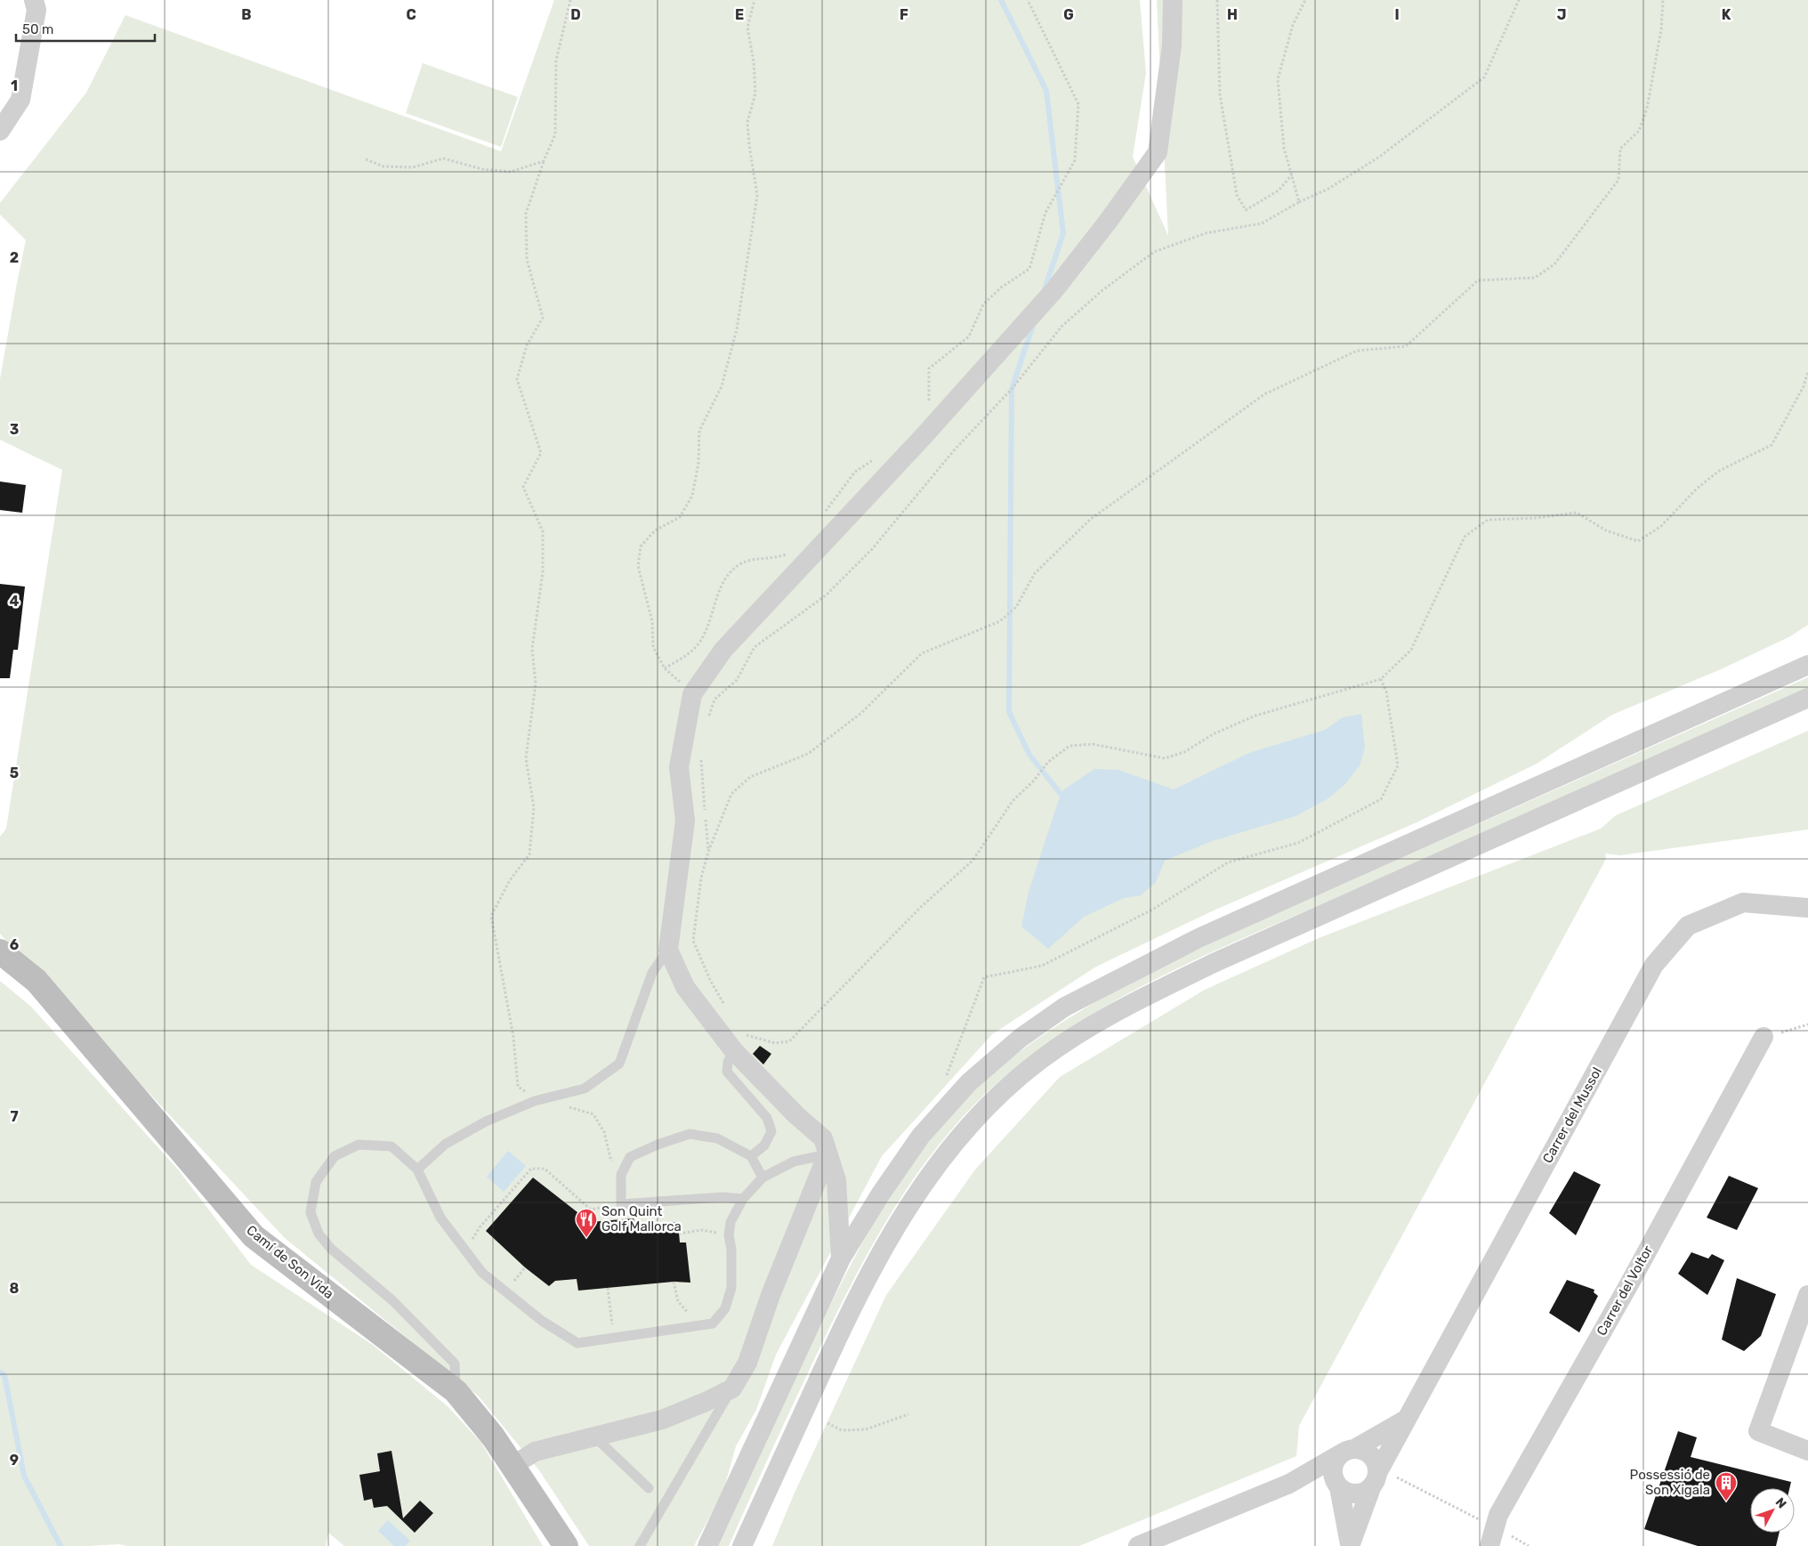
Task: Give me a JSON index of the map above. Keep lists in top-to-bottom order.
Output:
{
  "streets": {
    "street": ["Carrer del Mussol", "Camí de Son Vida", "Carrer del Voltor"]
  },
  "places": {
    "restaurant": ["Son Quint Golf Mallorca"],
    "building": ["Possessió de Son Xigala"]
  },
  "scale_bar": "50 m",
  "north": "top right",
  "grid": {
    "columns": [
      "B",
      "C",
      "D",
      "E",
      "F",
      "G",
      "H",
      "I",
      "J",
      "K"
    ],
    "rows": [
      "1",
      "2",
      "3",
      "4",
      "5",
      "6",
      "7",
      "8",
      "9"
    ]
  }
}
